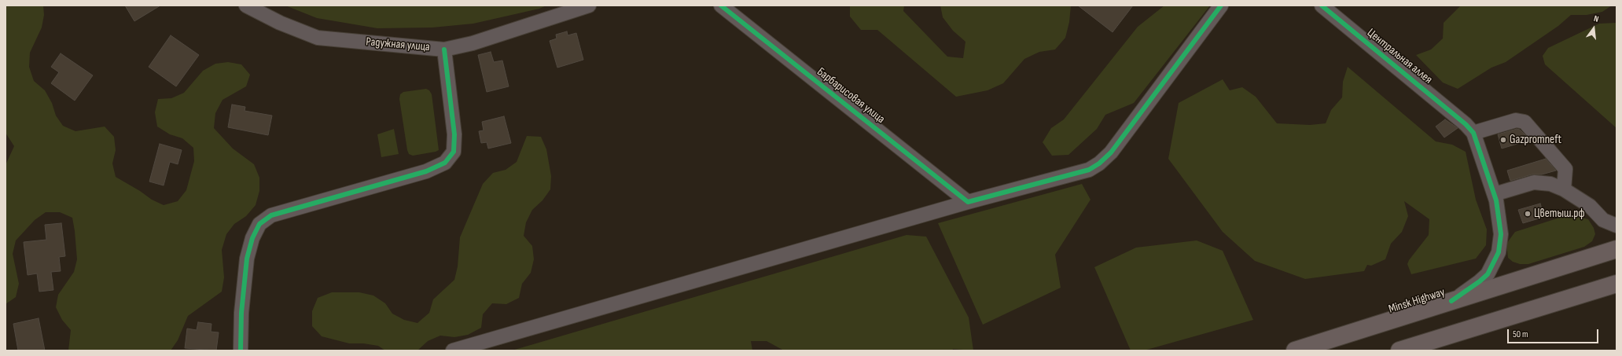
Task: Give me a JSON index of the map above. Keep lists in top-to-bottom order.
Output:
{
  "streets": {
    "highway": ["Minsk Highway"],
    "street": ["Радужная улица", "Центральная аллея", "Барбарисовая улица"]
  },
  "places": ["Gazpromneft", "Цветыш.рф"],
  "scale_bar": "50 m",
  "north": "top"
}
